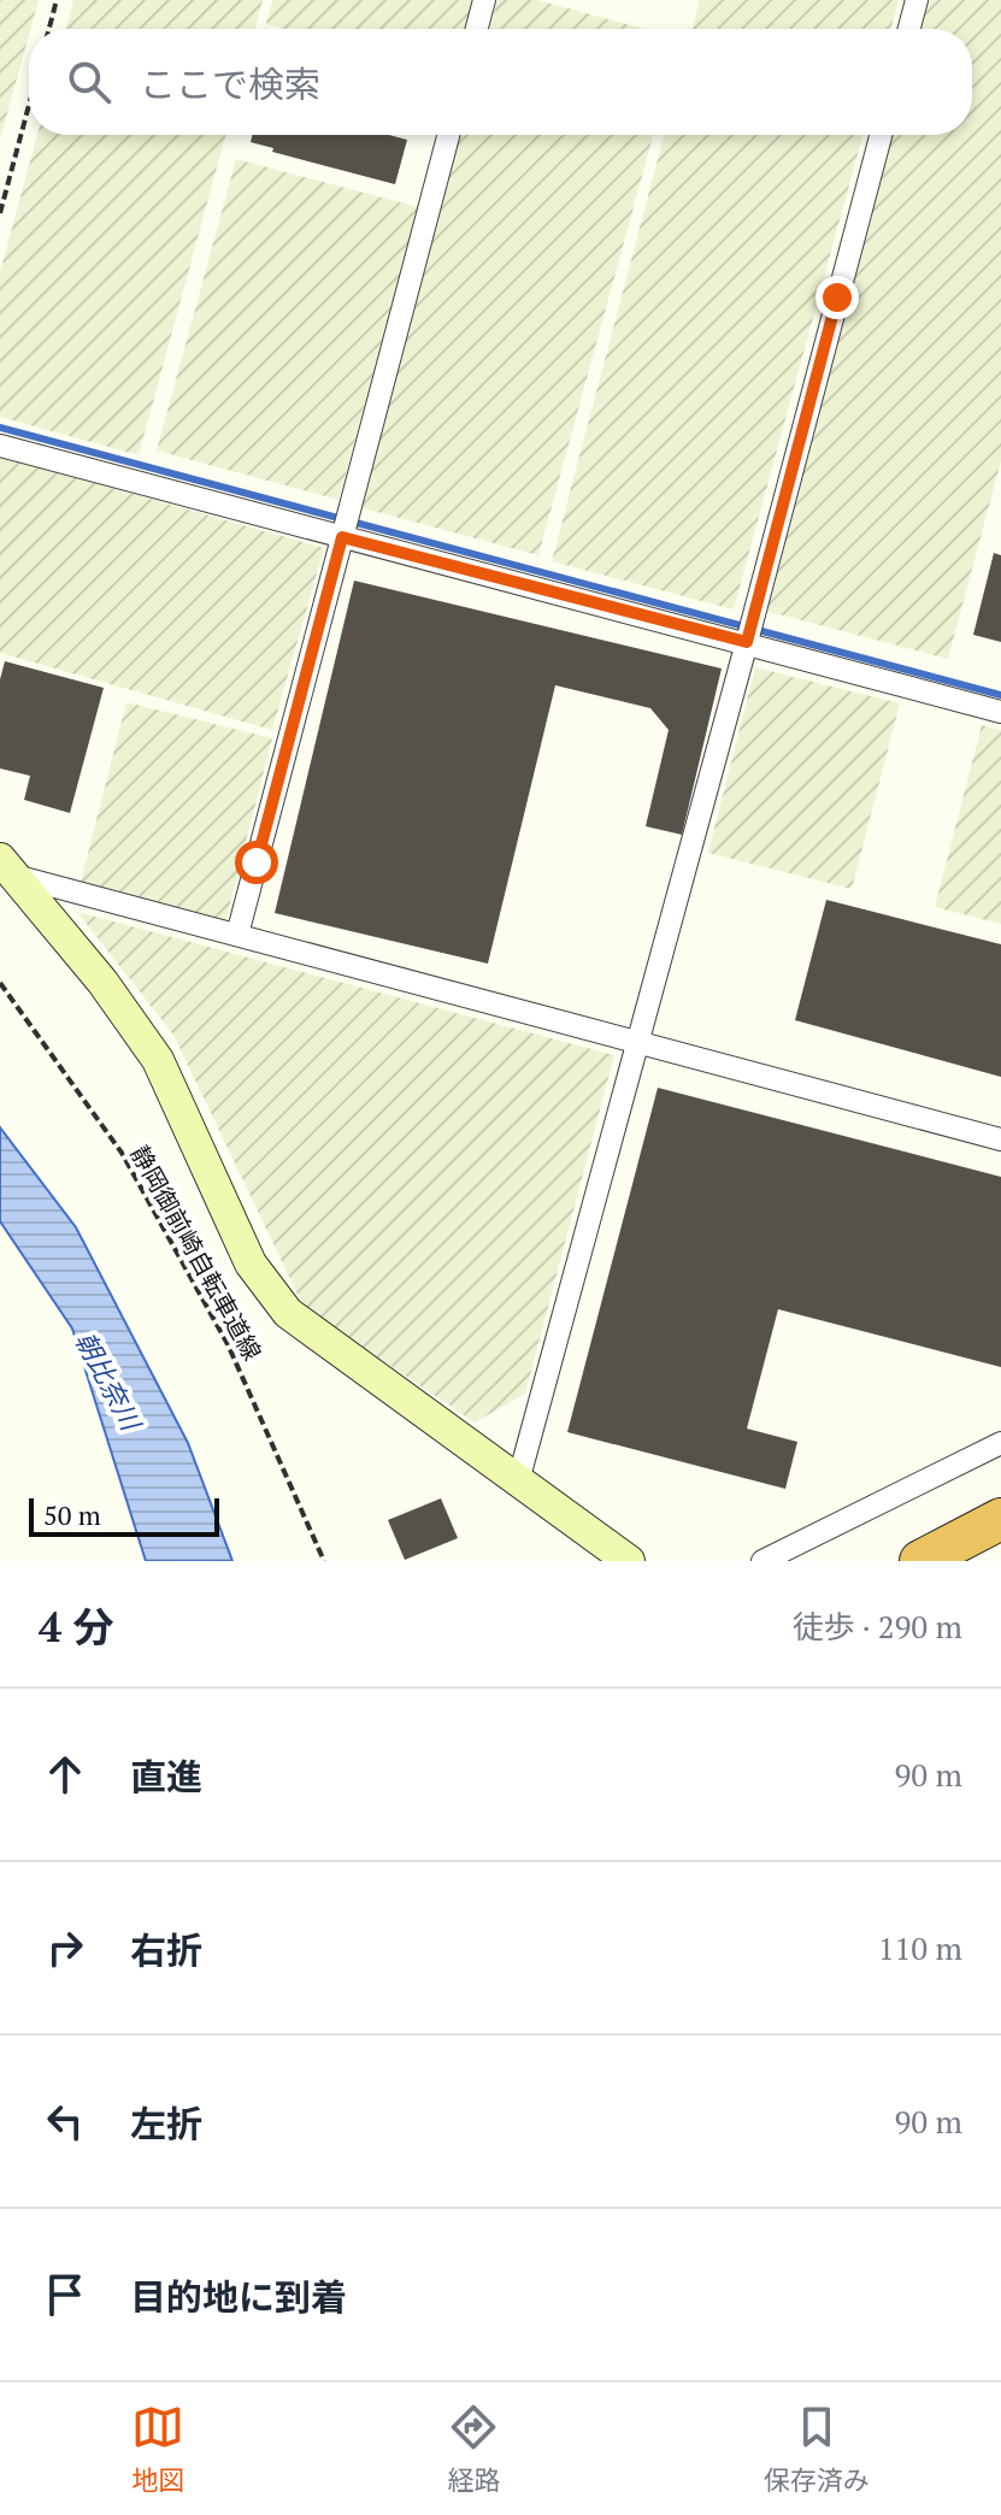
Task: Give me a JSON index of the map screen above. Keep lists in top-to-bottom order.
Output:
{
  "streets": {
    "path": ["静岡御前崎自転車道線"]
  },
  "water": ["朝比奈川"],
  "scale_bar": "50 m",
  "page": {
    "search": "ここで検索",
    "scale": "50 m",
    "heading": ["4 分", "徒歩 · 290 m"],
    "list": [
      ["直進", "90 m"],
      ["右折", "110 m"],
      ["左折", "90 m"],
      "目的地に到着"
    ],
    "nav": ["地図", "経路", "保存済み"]
  }
}
